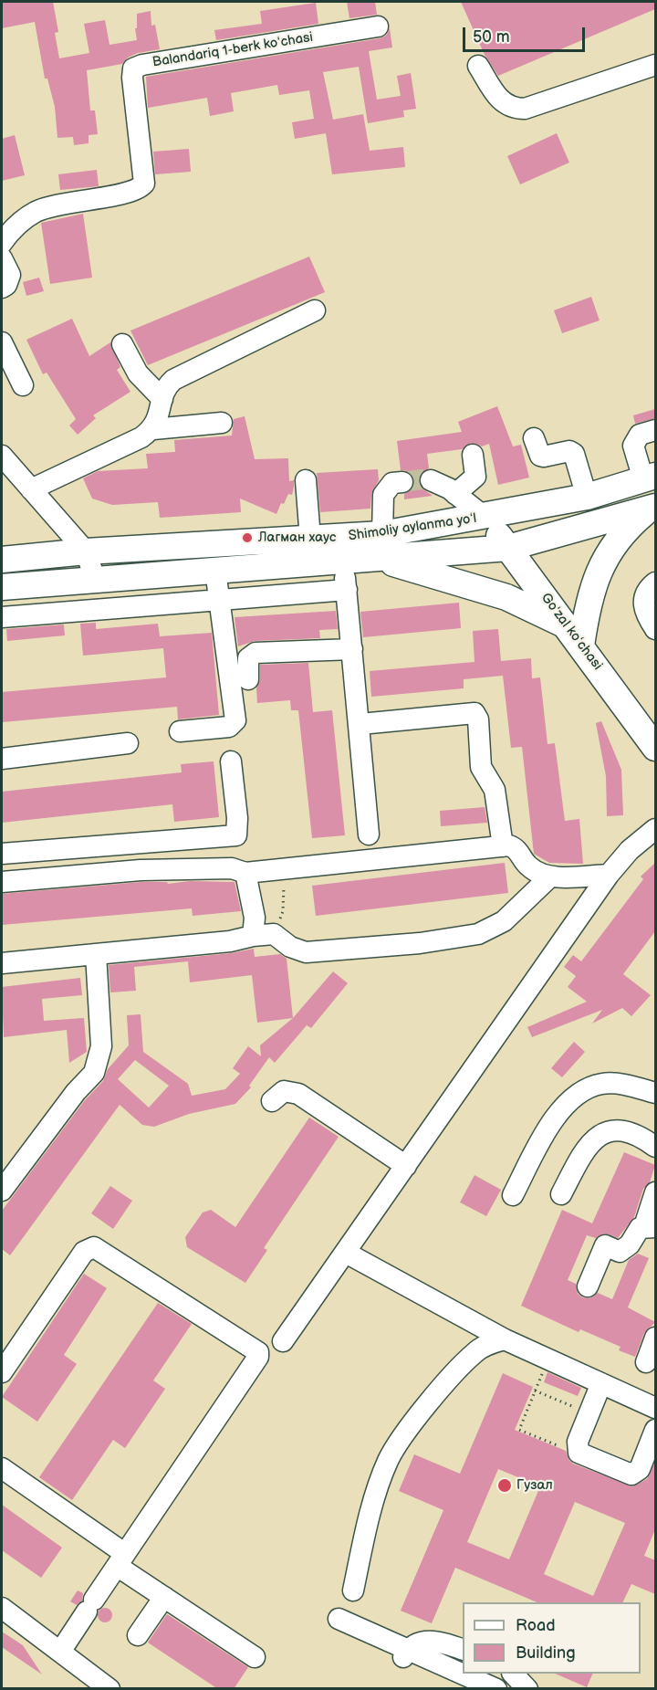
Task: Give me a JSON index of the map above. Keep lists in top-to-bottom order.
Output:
{
  "streets": {
    "main road": ["Shimoliy aylanma yoʻl", "Goʻzal koʻchasi"],
    "street": ["Balandariq 1-berk koʻchasi"]
  },
  "crossings": [
    ["Shimoliy aylanma yoʻl", "Goʻzal koʻchasi"]
  ],
  "places": ["Лагман хаус", "Гузал"],
  "legend": ["Road", "Building"],
  "scale_bar": "50 m"
}
